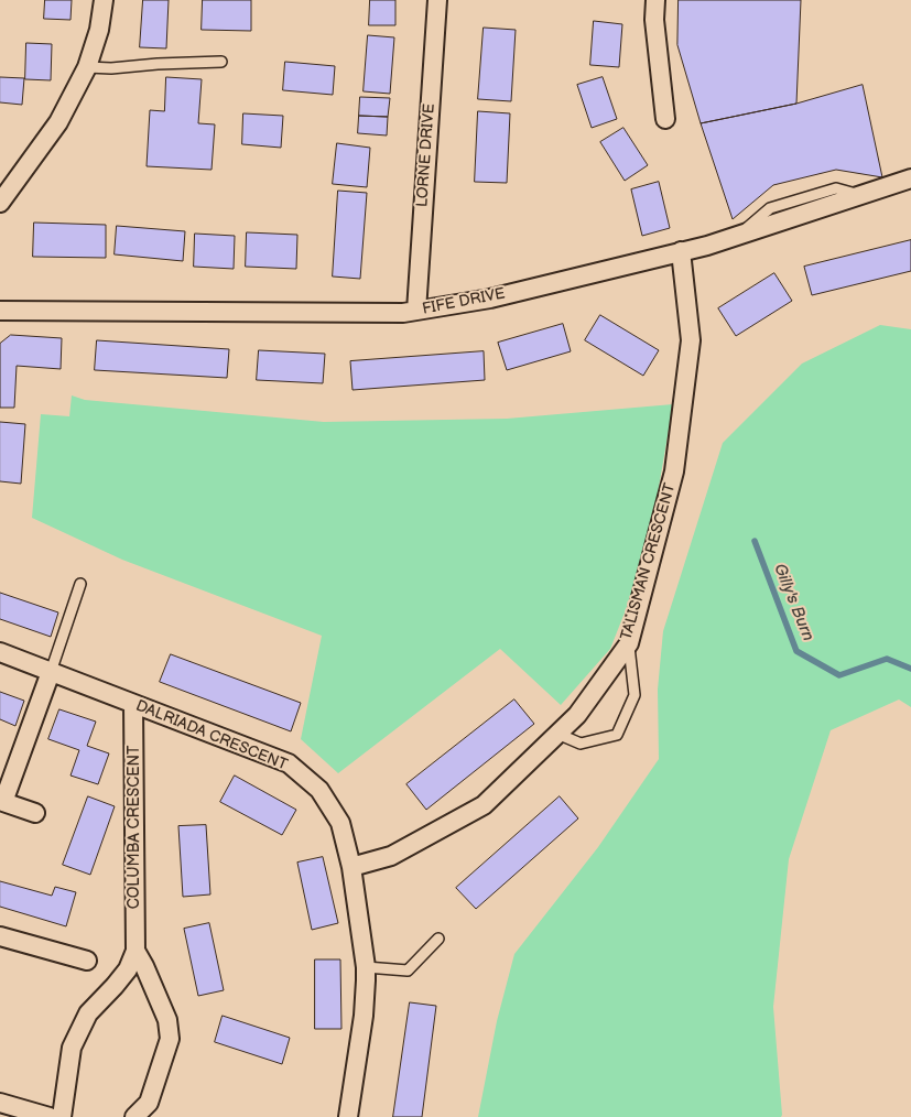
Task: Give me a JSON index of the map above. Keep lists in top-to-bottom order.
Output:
{
  "streets": {
    "street": [
      "LORNE DRIVE",
      "FIFE DRIVE",
      "TALISMAN CRESCENT",
      "DALRIADA CRESCENT",
      "COLUMBA CRESCENT"
    ]
  },
  "crossings": [
    ["LORNE DRIVE", "FIFE DRIVE"],
    ["FIFE DRIVE", "TALISMAN CRESCENT"],
    ["TALISMAN CRESCENT", "DALRIADA CRESCENT"],
    ["DALRIADA CRESCENT", "COLUMBA CRESCENT"]
  ],
  "water": ["Gilly's Burn"]
}
